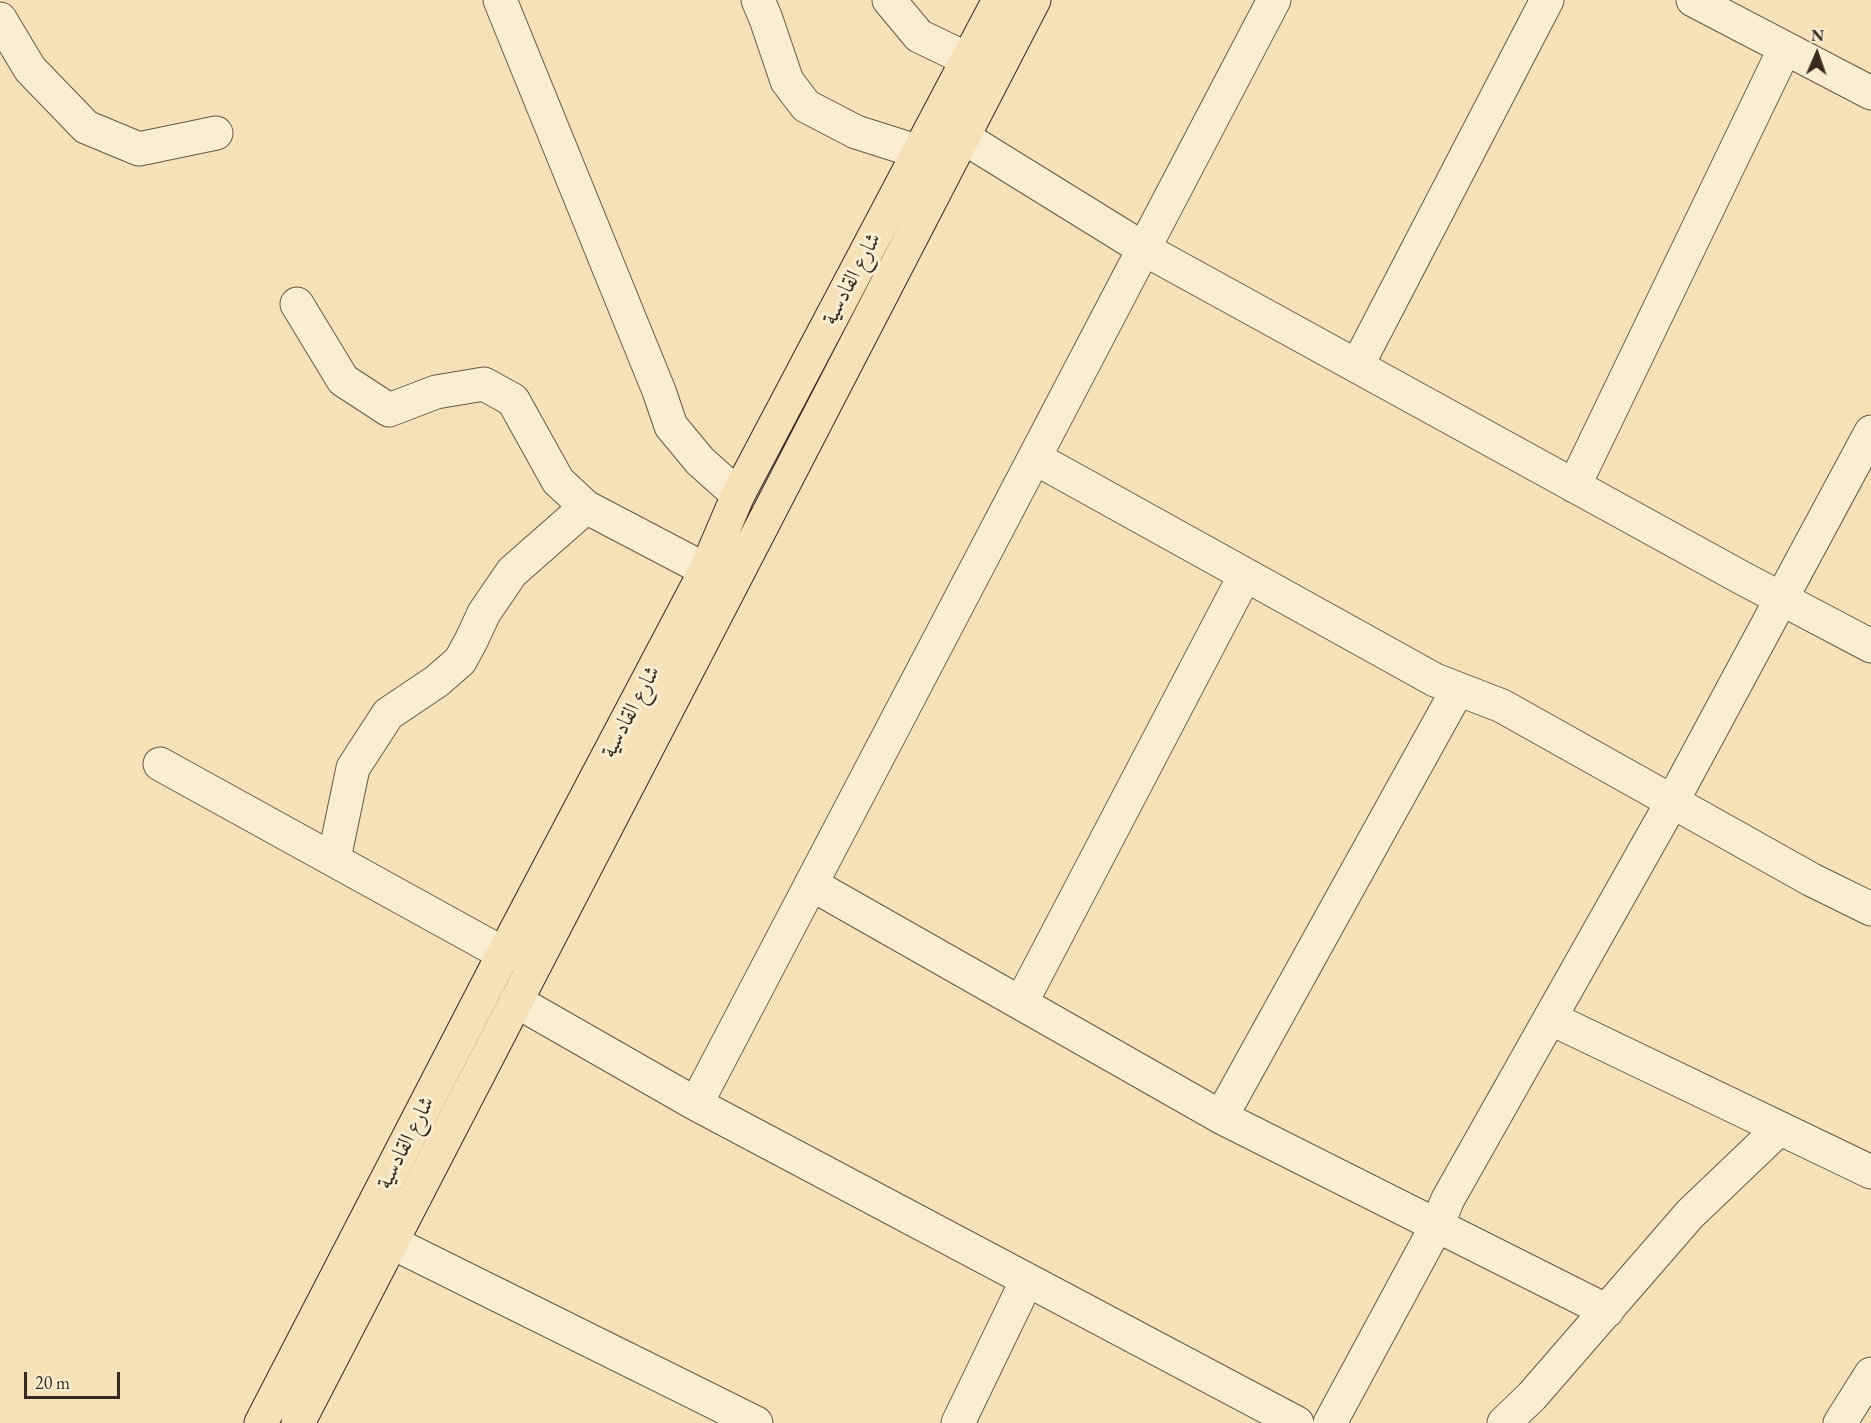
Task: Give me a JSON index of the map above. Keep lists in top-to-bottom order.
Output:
{
  "streets": {
    "highway": ["شارع القادسية"]
  },
  "scale_bar": "20 m",
  "north": "top"
}
